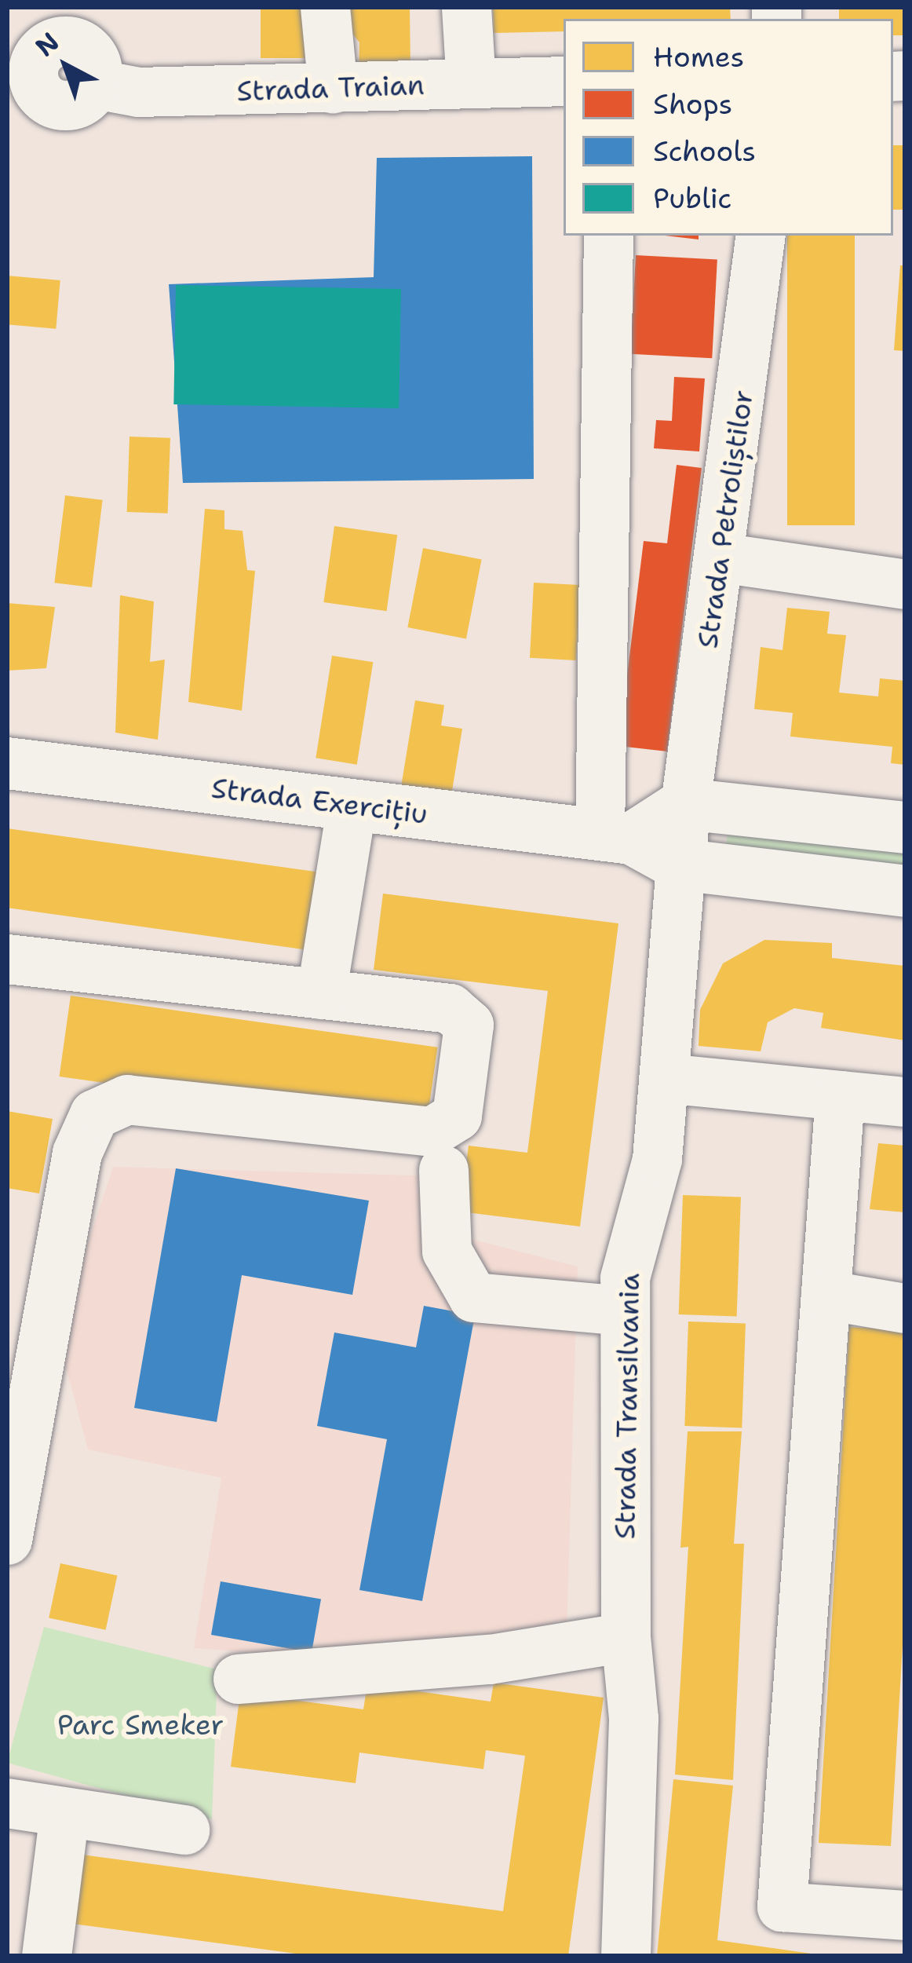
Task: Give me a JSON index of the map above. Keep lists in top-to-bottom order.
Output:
{
  "streets": {
    "main road": ["Strada Exercițiu"],
    "street": ["Strada Traian", "Strada Petroliștilor", "Strada Transilvania"]
  },
  "crossings": [
    ["Strada Petroliștilor", "Strada Transilvania"],
    ["Strada Exercițiu", "Strada Transilvania"]
  ],
  "parks": ["Parc Smeker"],
  "legend": [
    "Homes",
    "Shops",
    "Schools",
    "Public"
  ],
  "north": "top left"
}
